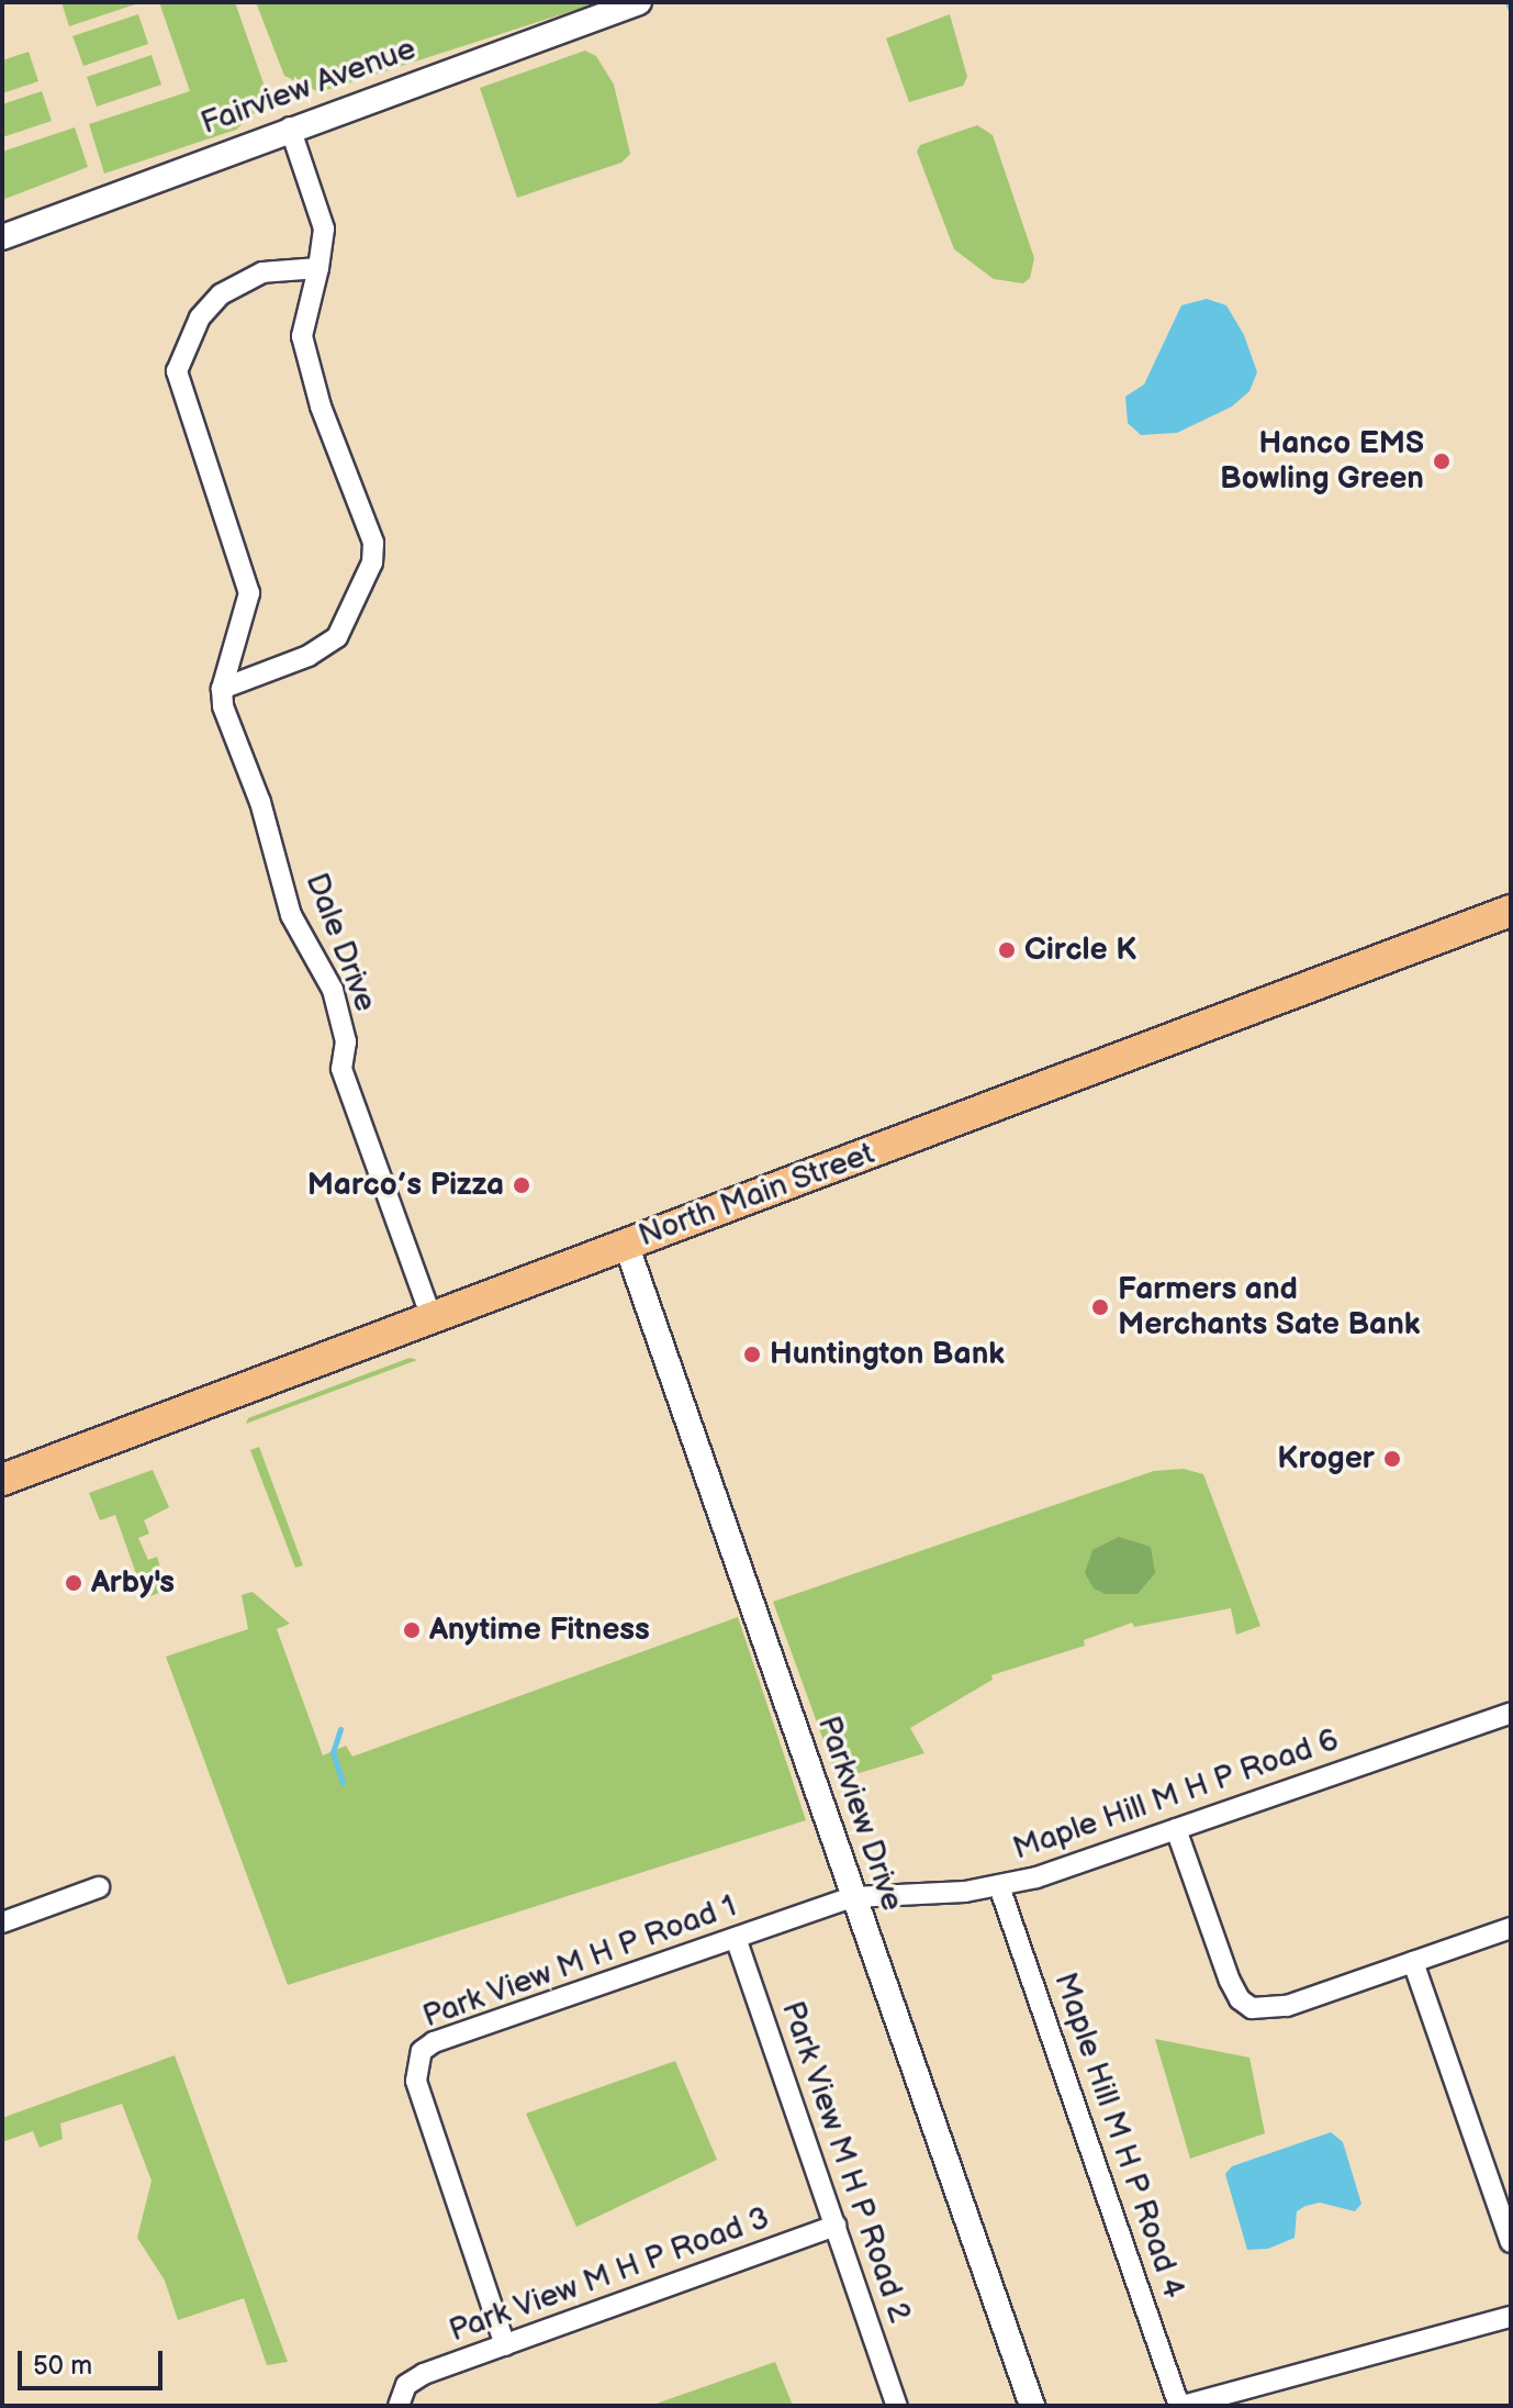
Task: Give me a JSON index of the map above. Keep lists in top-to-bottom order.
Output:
{
  "streets": {
    "main road": ["North Main Street"],
    "street": [
      "Fairview Avenue",
      "Dale Drive",
      "Maple Hill M H P Road 6",
      "Parkview Drive",
      "Park View M H P Road 1",
      "Maple Hill M H P Road 4",
      "Park View M H P Road 2",
      "Park View M H P Road 3"
    ]
  },
  "crossings": [
    ["Dale Drive", "North Main Street"],
    ["North Main Street", "Parkview Drive"],
    ["Maple Hill M H P Road 6", "Parkview Drive"],
    ["Maple Hill M H P Road 6", "Park View M H P Road 1"],
    ["Maple Hill M H P Road 6", "Maple Hill M H P Road 4"],
    ["Parkview Drive", "Park View M H P Road 1"],
    ["Park View M H P Road 1", "Park View M H P Road 2"],
    ["Park View M H P Road 1", "Park View M H P Road 3"],
    ["Park View M H P Road 2", "Park View M H P Road 3"]
  ],
  "places": [
    "Hanco EMS Bowling Green",
    "Circle K",
    "Marco’s Pizza",
    "Farmers and Merchants Sate Bank",
    "Huntington Bank",
    "Kroger",
    "Arby's",
    "Anytime Fitness"
  ],
  "scale_bar": "50 m"
}
